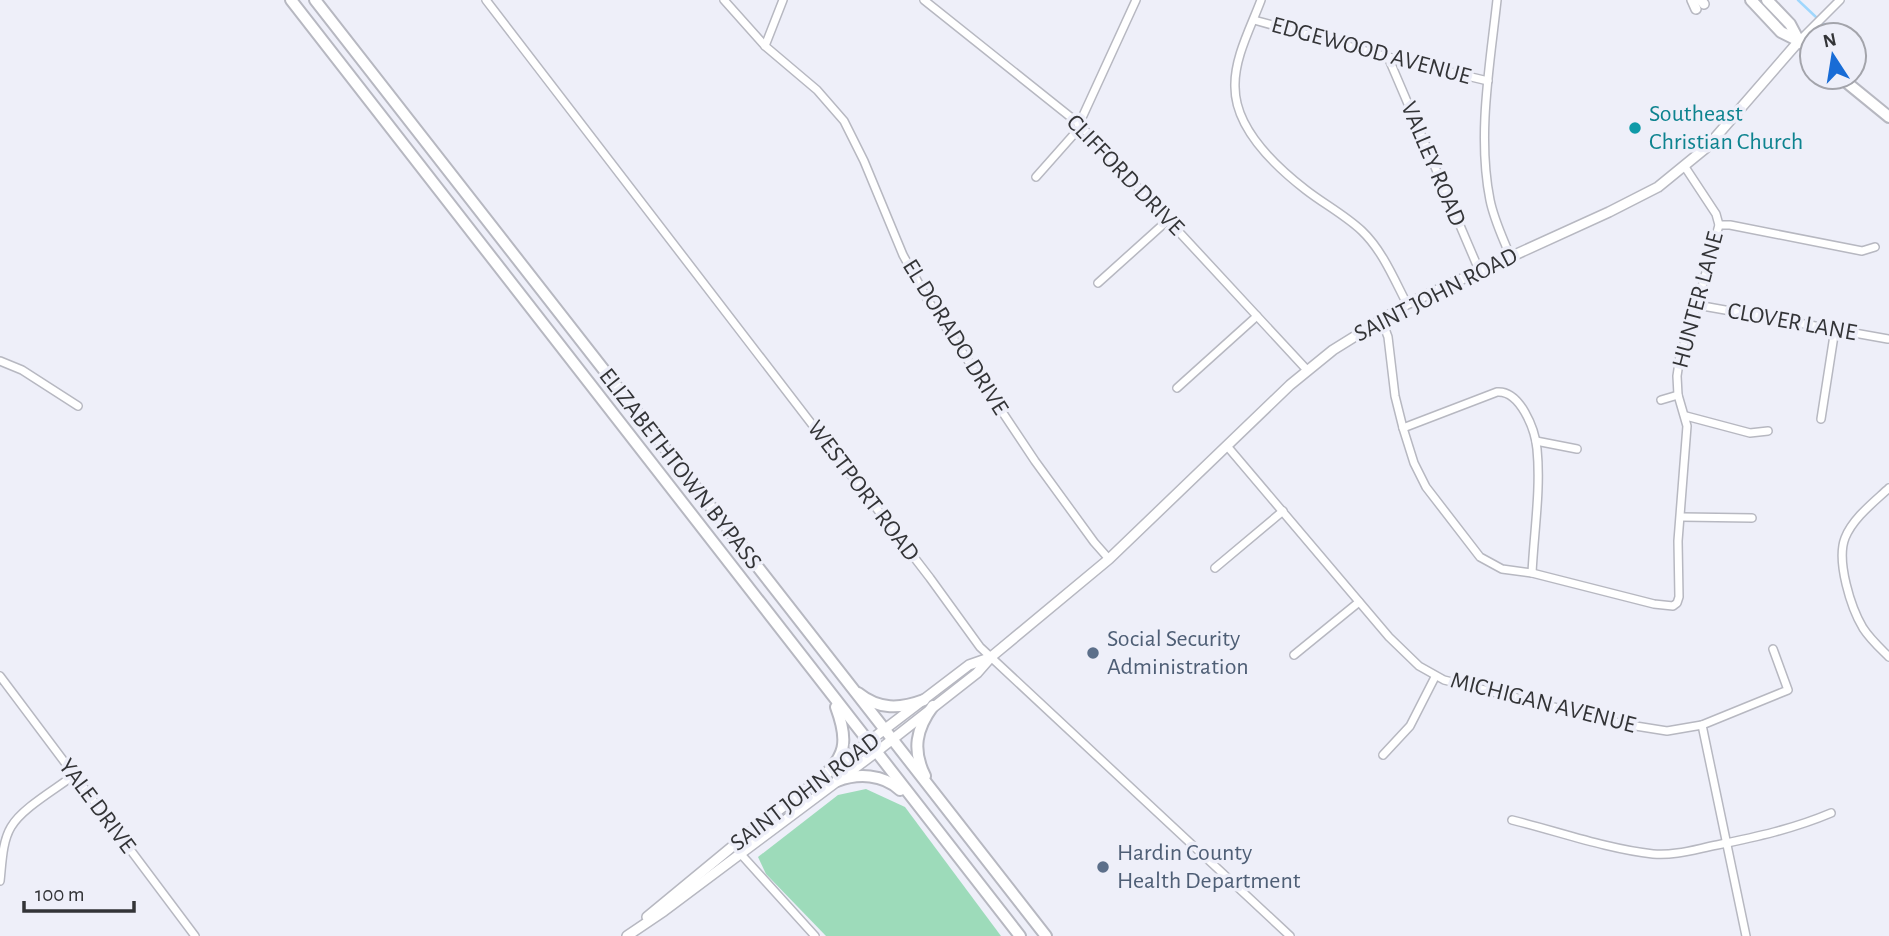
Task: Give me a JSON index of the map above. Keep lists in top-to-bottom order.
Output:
{
  "streets": {
    "main road": ["ELIZABETHTOWN BYPASS"],
    "street": [
      "EDGEWOOD AVENUE",
      "VALLEY ROAD",
      "CLIFFORD DRIVE",
      "SAINT JOHN ROAD",
      "HUNTER LANE",
      "CLOVER LANE",
      "EL DORADO DRIVE",
      "WESTPORT ROAD",
      "MICHIGAN AVENUE",
      "YALE DRIVE"
    ]
  },
  "crossings": [
    ["EDGEWOOD AVENUE", "VALLEY ROAD"],
    ["VALLEY ROAD", "SAINT JOHN ROAD"],
    ["CLIFFORD DRIVE", "SAINT JOHN ROAD"],
    ["SAINT JOHN ROAD", "HUNTER LANE"],
    ["SAINT JOHN ROAD", "EL DORADO DRIVE"],
    ["SAINT JOHN ROAD", "ELIZABETHTOWN BYPASS"],
    ["SAINT JOHN ROAD", "WESTPORT ROAD"],
    ["SAINT JOHN ROAD", "MICHIGAN AVENUE"],
    ["HUNTER LANE", "CLOVER LANE"]
  ],
  "places": ["Southeast Christian Church", "Social Security Administration", "Hardin County Health Department"],
  "scale_bar": "100 m",
  "north": "top"
}
